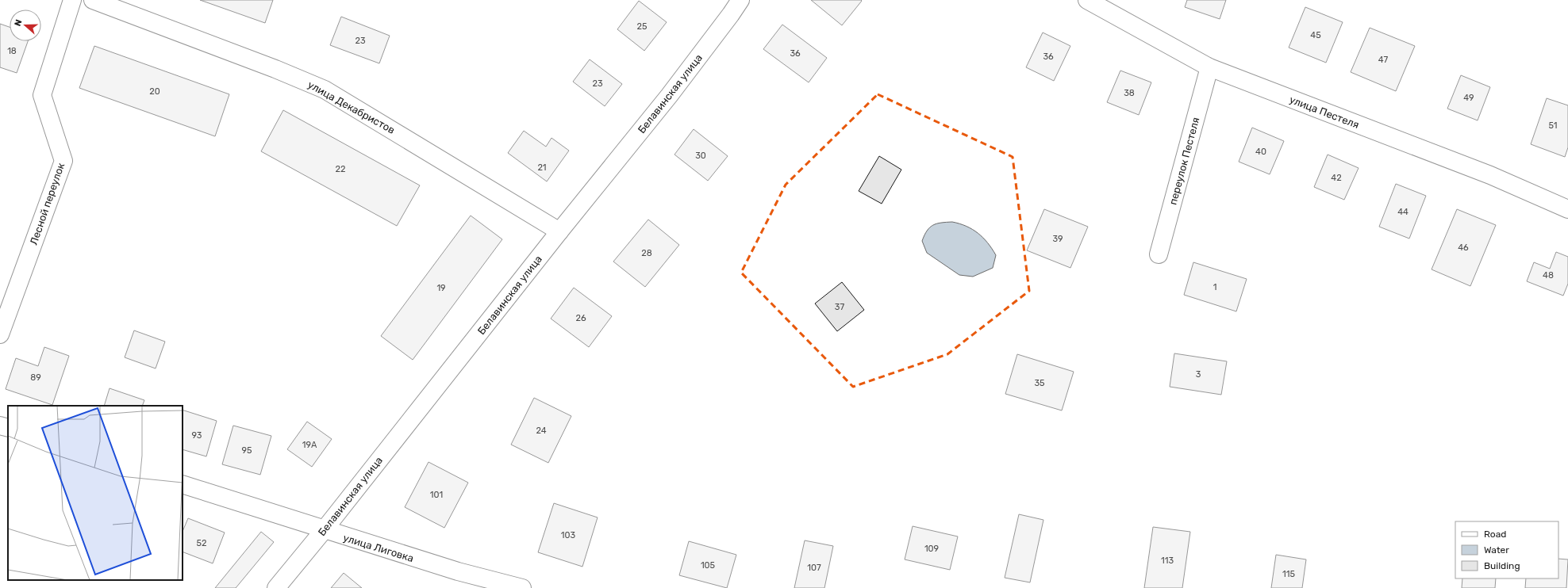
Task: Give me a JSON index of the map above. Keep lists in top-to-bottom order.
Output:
{
  "streets": {
    "street": [
      "Белавинская улица",
      "улица Декабристов",
      "улица Пестеля",
      "переулок Пестеля",
      "Лесной переулок",
      "улица Лиговка"
    ]
  },
  "crossings": [
    ["Белавинская улица", "улица Декабристов"],
    ["Белавинская улица", "улица Лиговка"],
    ["улица Пестеля", "переулок Пестеля"]
  ],
  "house_numbers": [
    "25",
    "45",
    "23",
    "18",
    "36",
    "36",
    "47",
    "23",
    "20",
    "38",
    "49",
    "51",
    "40",
    "30",
    "21",
    "22",
    "42",
    "44",
    "39",
    "46",
    "28",
    "48",
    "1",
    "19",
    "37",
    "26",
    "3",
    "89",
    "35",
    "24",
    "93",
    "19А",
    "95",
    "101",
    "103",
    "52",
    "109",
    "113",
    "105",
    "107",
    "115"
  ],
  "legend": ["Road", "Water", "Building"],
  "north": "left"
}
